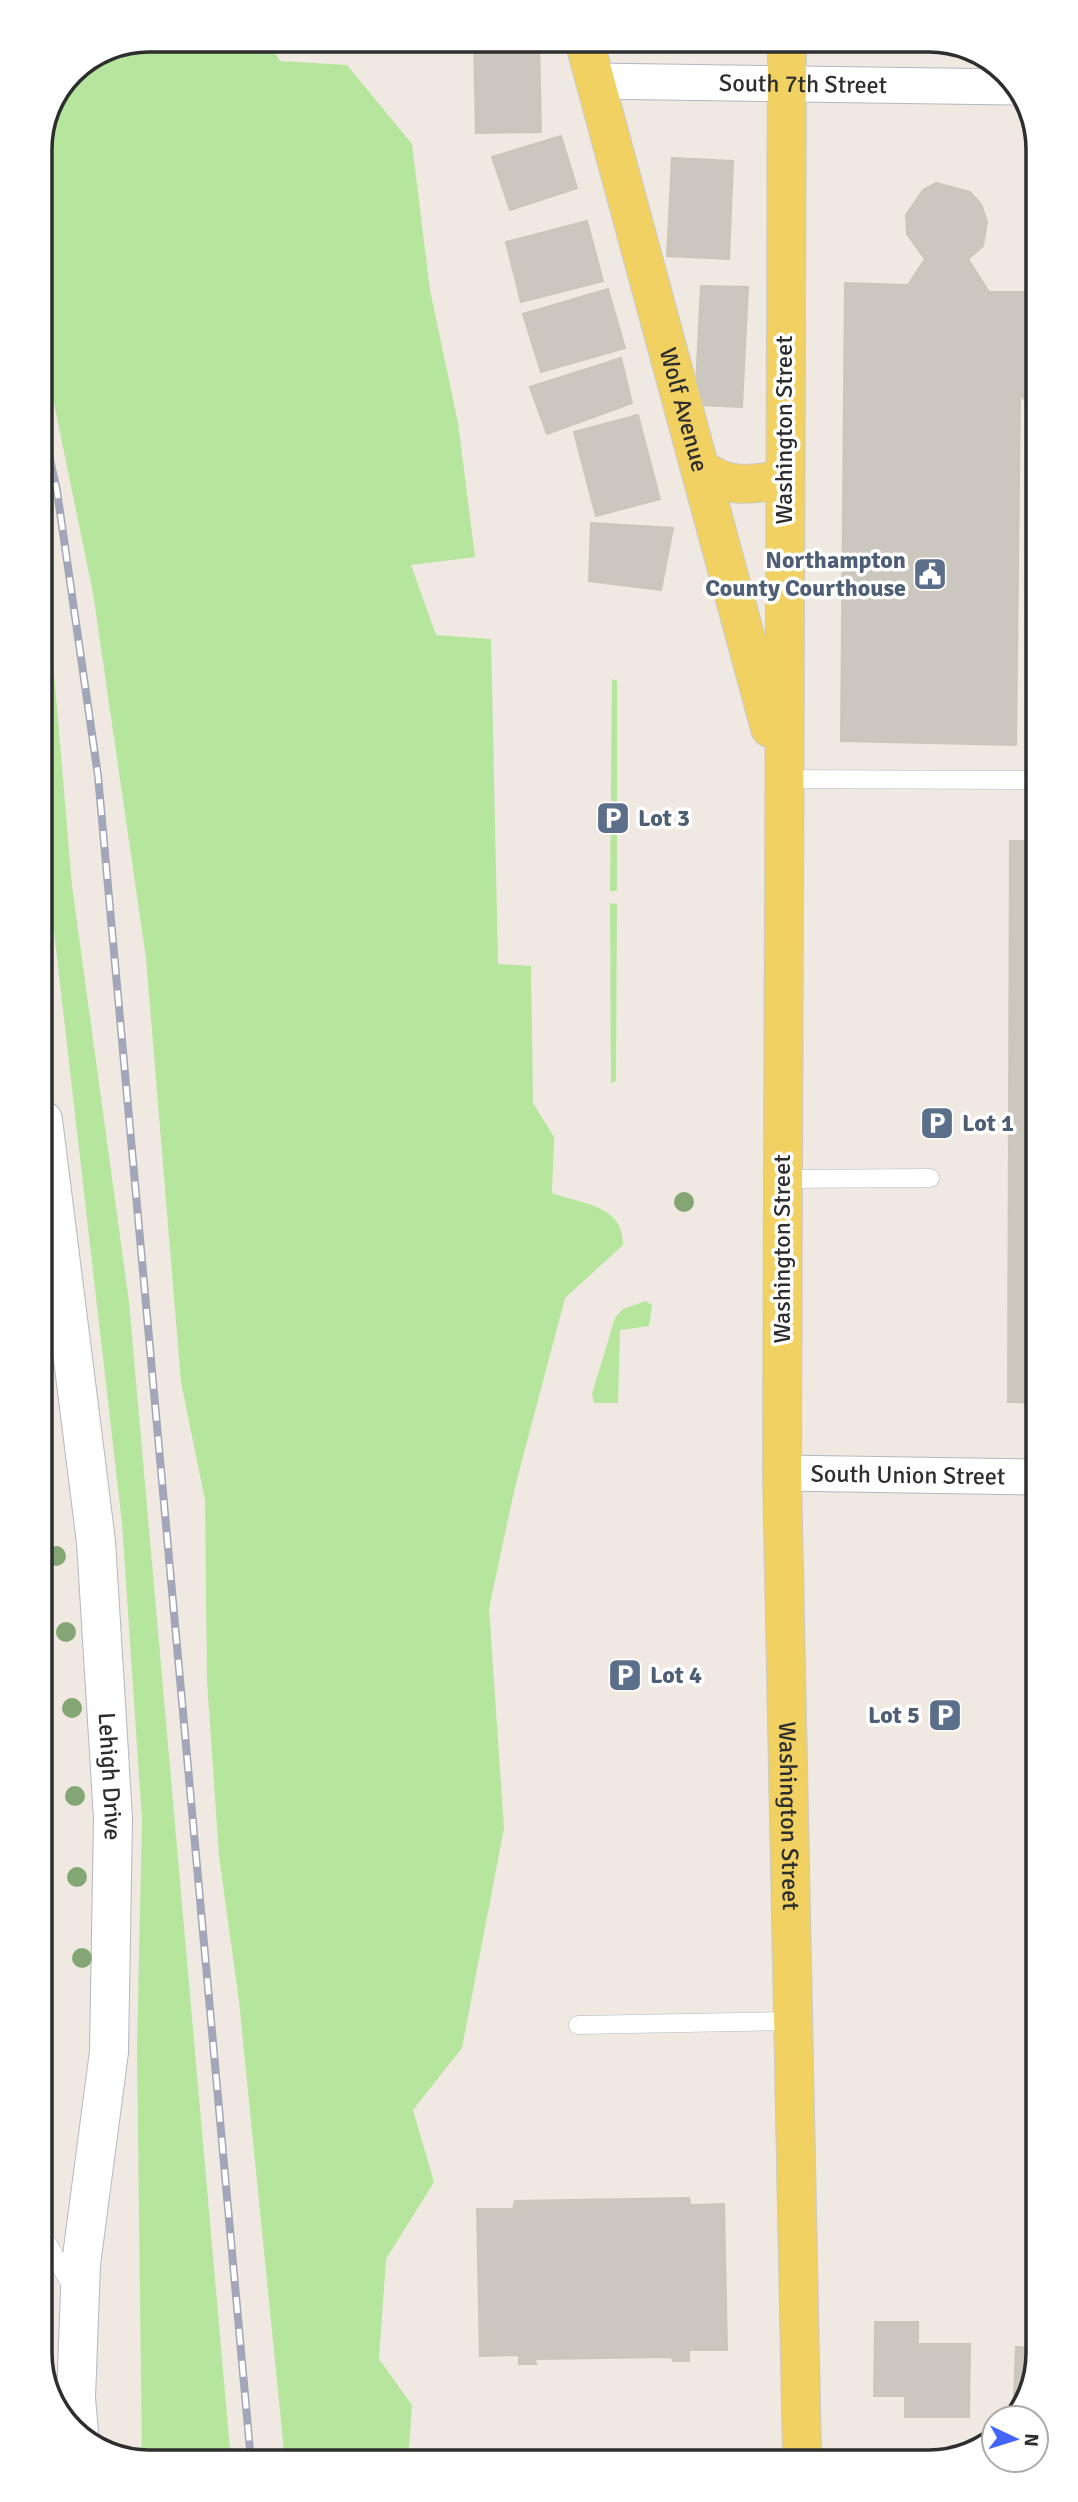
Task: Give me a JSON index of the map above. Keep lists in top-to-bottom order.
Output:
{
  "streets": {
    "main road": ["Wolf Avenue", "Washington Street"],
    "street": ["South 7th Street", "South Union Street", "Lehigh Drive"]
  },
  "crossings": [
    ["South 7th Street", "Wolf Avenue"],
    ["South 7th Street", "Washington Street"],
    ["Wolf Avenue", "Washington Street"],
    ["Washington Street", "South Union Street"]
  ],
  "places": {
    "public building": ["Northampton County Courthouse"],
    "parking": [
      "Lot 3",
      "Lot 1",
      "Lot 4",
      "Lot 5"
    ]
  },
  "north": "right"
}
